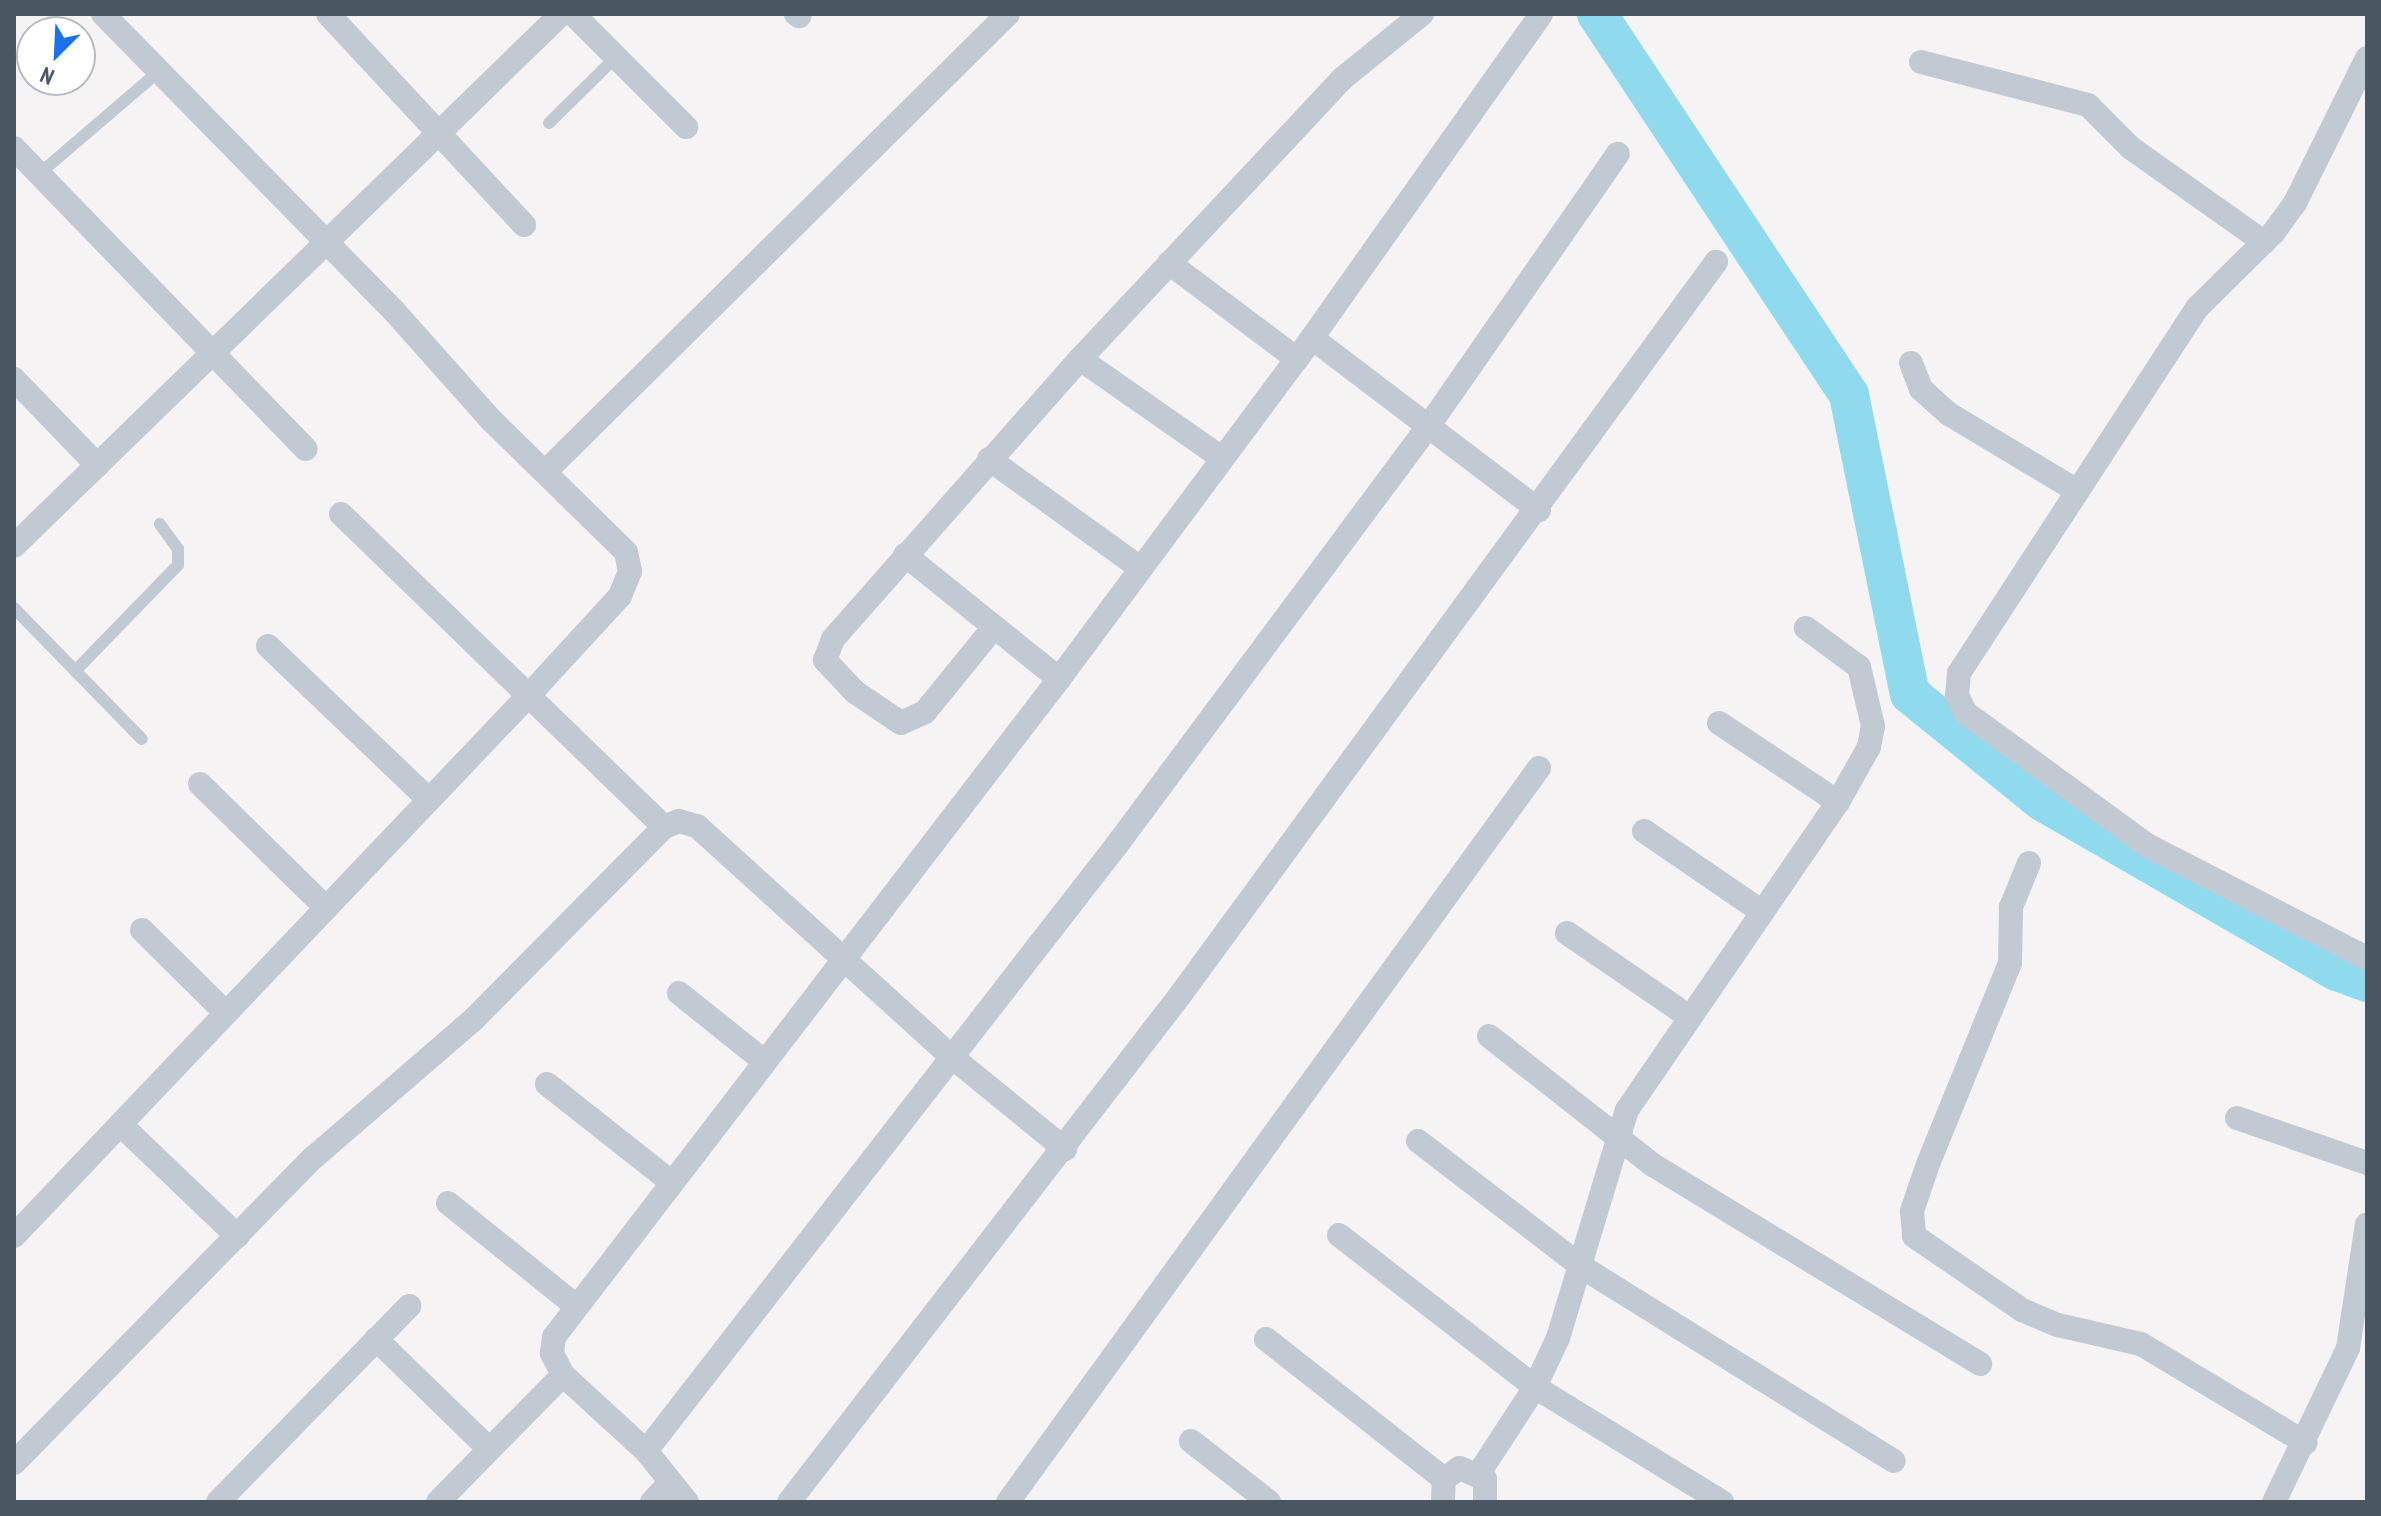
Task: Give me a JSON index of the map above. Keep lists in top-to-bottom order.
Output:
{
  "north": "bottom left"
}
